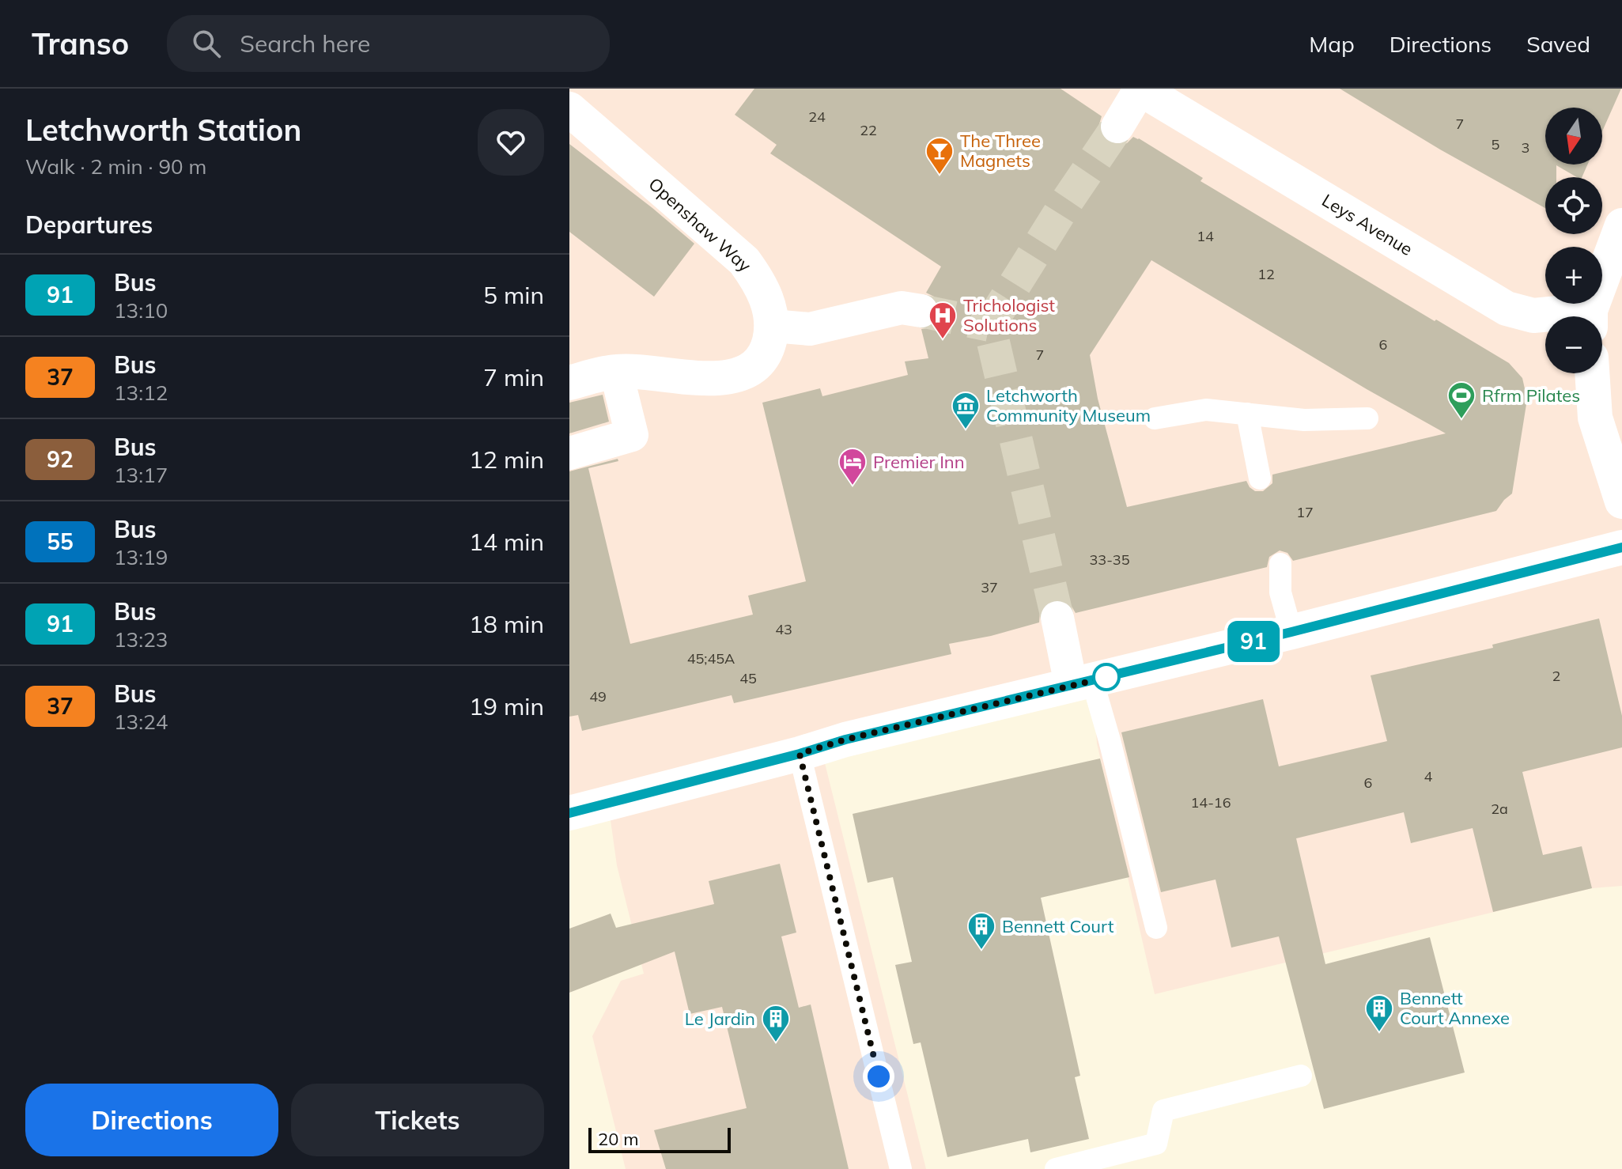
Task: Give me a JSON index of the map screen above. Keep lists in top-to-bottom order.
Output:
{
  "streets": {
    "street": ["Openshaw Way", "Leys Avenue"]
  },
  "places": {
    "bar": ["The Three Magnets"],
    "hospital": ["Trichologist Solutions"],
    "sports": ["Rfrm Pilates"],
    "museum": ["Letchworth Community Museum"],
    "hotel": ["Premier Inn"],
    "building": ["Bennett Court", "Bennett Court Annexe", "Le Jardin"]
  },
  "lines": ["bus line 91"],
  "house_numbers": [
    "24",
    "7",
    "22",
    "5",
    "3",
    "14",
    "12",
    "6",
    "7",
    "17",
    "33-35",
    "37",
    "43",
    "45;45A",
    "2",
    "45",
    "49",
    "4",
    "6",
    "14-16",
    "2a"
  ],
  "scale_bar": "20 m",
  "north": "bottom",
  "page": {
    "header": "Transo",
    "search": "Search here",
    "nav": ["Map", "Directions", "Saved"],
    "heading": [
      ["Letchworth Station", "Walk · 2 min · 90 m"],
      "Departures"
    ],
    "on_map": "91",
    "map_buttons": ["+", "−"],
    "list": [
      {
        "mark": "91",
        "name": "Bus",
        "note": "13:10",
        "value": "5 min"
      },
      {
        "mark": "37",
        "name": "Bus",
        "note": "13:12",
        "value": "7 min"
      },
      {
        "mark": "92",
        "name": "Bus",
        "note": "13:17",
        "value": "12 min"
      },
      {
        "mark": "55",
        "name": "Bus",
        "note": "13:19",
        "value": "14 min"
      },
      {
        "mark": "91",
        "name": "Bus",
        "note": "13:23",
        "value": "18 min"
      },
      {
        "mark": "37",
        "name": "Bus",
        "note": "13:24",
        "value": "19 min"
      }
    ],
    "buttons": ["Directions", "Tickets"],
    "scale": "20 m"
  }
}
